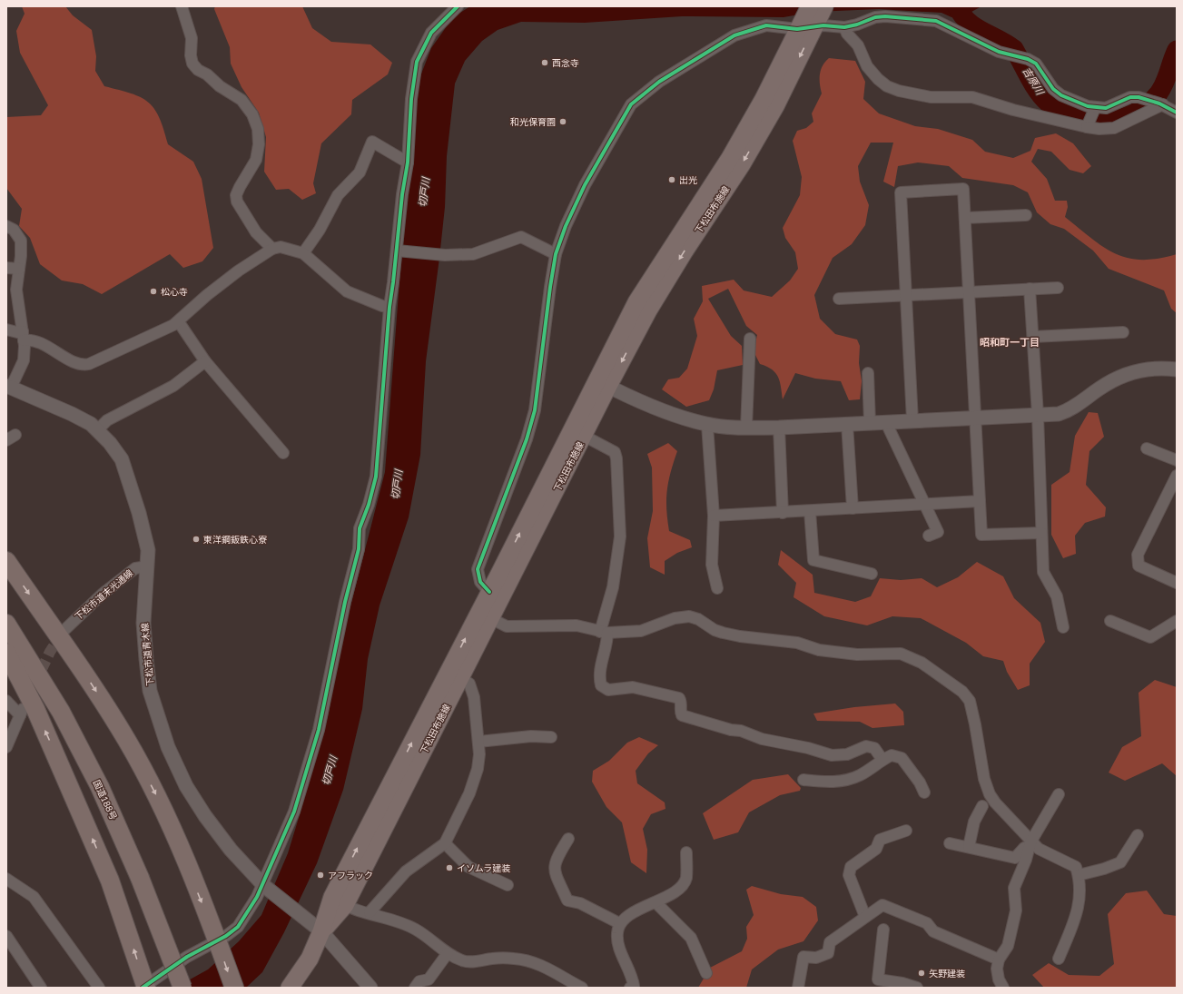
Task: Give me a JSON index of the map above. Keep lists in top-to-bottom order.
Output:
{
  "streets": {
    "highway": ["国道188号"],
    "main road": ["下松田布施線"],
    "street": ["下松市道末光通線", "下松市道青木線"]
  },
  "crossings": [
    ["下松田布施線", "下松市道青木線"],
    ["下松市道末光通線", "下松市道青木線"]
  ],
  "districts": ["昭和町一丁目"],
  "water": ["吉原川", "切戸川"],
  "places": [
    "西念寺",
    "和光保育園",
    "出光",
    "松心寺",
    "東洋鋼鈑鉄心寮",
    "イソムラ建装",
    "アフラック",
    "矢野建装"
  ]
}
